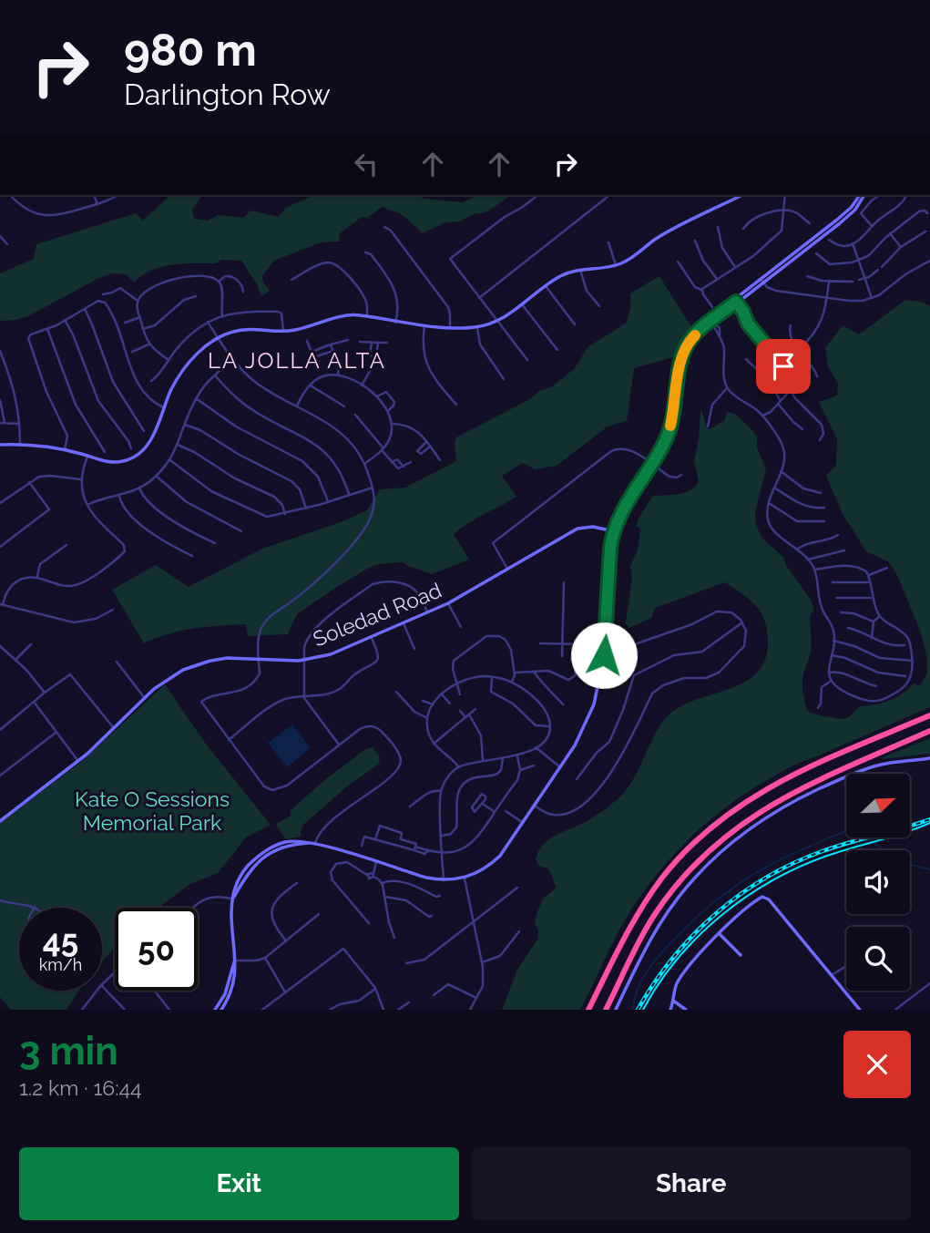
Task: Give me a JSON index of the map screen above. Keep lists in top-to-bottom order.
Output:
{
  "streets": {
    "street": ["Soledad Road"]
  },
  "districts": ["LA JOLLA ALTA"],
  "parks": ["Kate O Sessions Memorial Park"],
  "north": "top right",
  "page": {
    "turn": ["980 m", "Darlington Row"],
    "speed": "45 km/h",
    "limit": "50",
    "heading": ["3 min", "1.2 km · 16:44"],
    "buttons": ["Exit", "Share"]
  }
}
